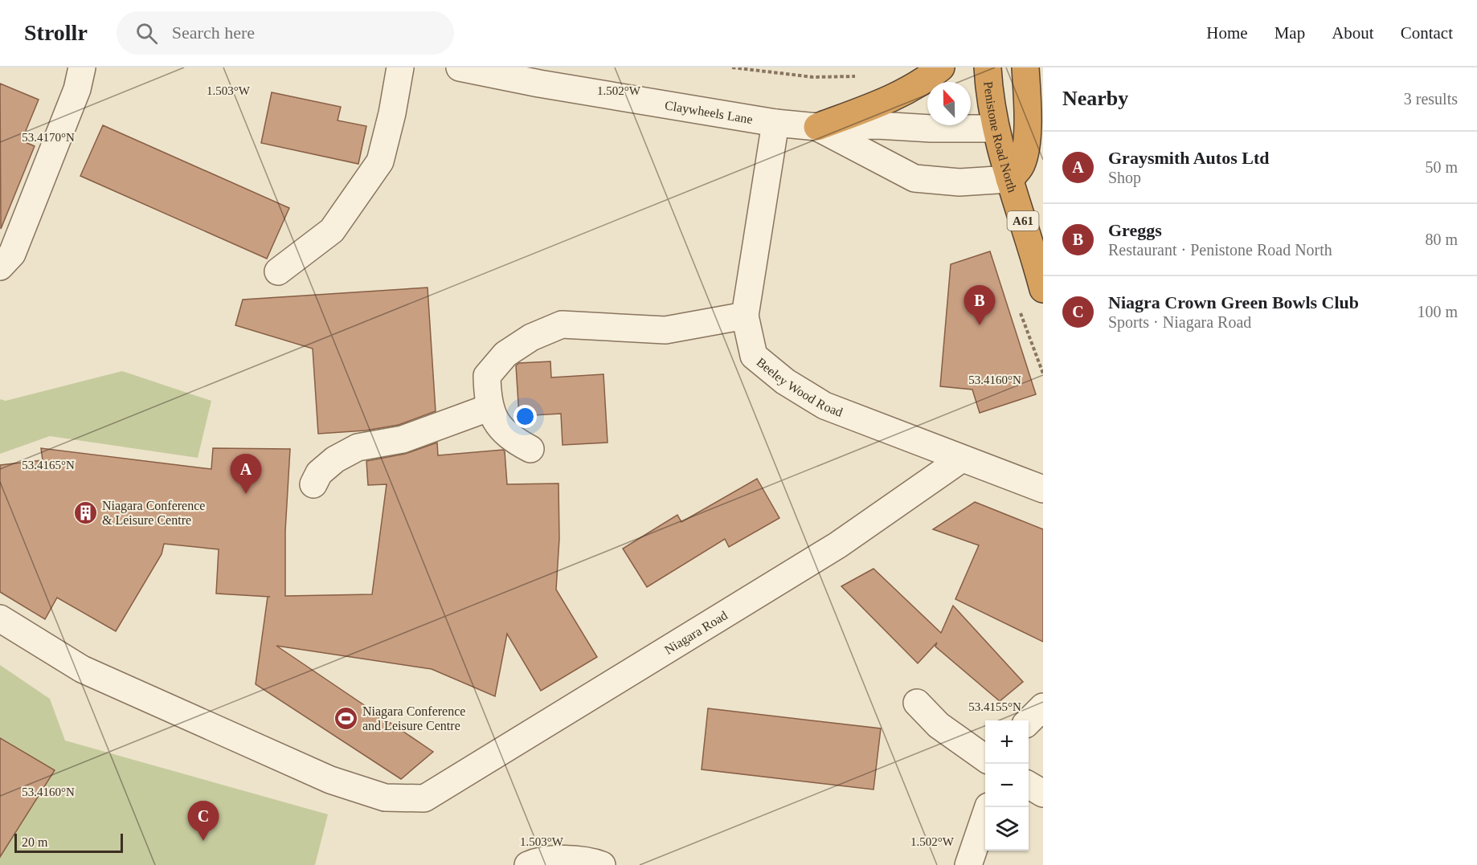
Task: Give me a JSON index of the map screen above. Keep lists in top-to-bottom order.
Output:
{
  "streets": {
    "highway": ["Penistone Road North", "A61"],
    "street": ["Claywheels Lane", "Beeley Wood Road", "Niagara Road"]
  },
  "crossings": [
    ["Claywheels Lane", "Penistone Road North"],
    ["Claywheels Lane", "Beeley Wood Road"],
    ["Beeley Wood Road", "Niagara Road"]
  ],
  "places": {
    "building": ["Niagara Conference & Leisure Centre"],
    "sports": ["Niagara Conference and Leisure Centre"]
  },
  "scale_bar": "20 m",
  "north": "top",
  "page": {
    "header": "Strollr",
    "search": "Search here",
    "nav": [
      "Home",
      "Map",
      "About",
      "Contact"
    ],
    "heading": ["Nearby", "3 results"],
    "list": [
      {
        "mark": "A",
        "name": "Graysmith Autos Ltd",
        "note": "Shop",
        "value": "50 m"
      },
      {
        "mark": "B",
        "name": "Greggs",
        "note": "Restaurant · Penistone Road North",
        "value": "80 m"
      },
      {
        "mark": "C",
        "name": "Niagra Crown Green Bowls Club",
        "note": "Sports · Niagara Road",
        "value": "100 m"
      }
    ],
    "pins": ["B", "A", "C"],
    "map_buttons": ["+", "−"],
    "scale": "20 m"
  },
  "coordinates": [
    "1.503°W",
    "1.502°W",
    "53.4170°N",
    "53.4160°N",
    "53.4165°N",
    "53.4155°N"
  ]
}
